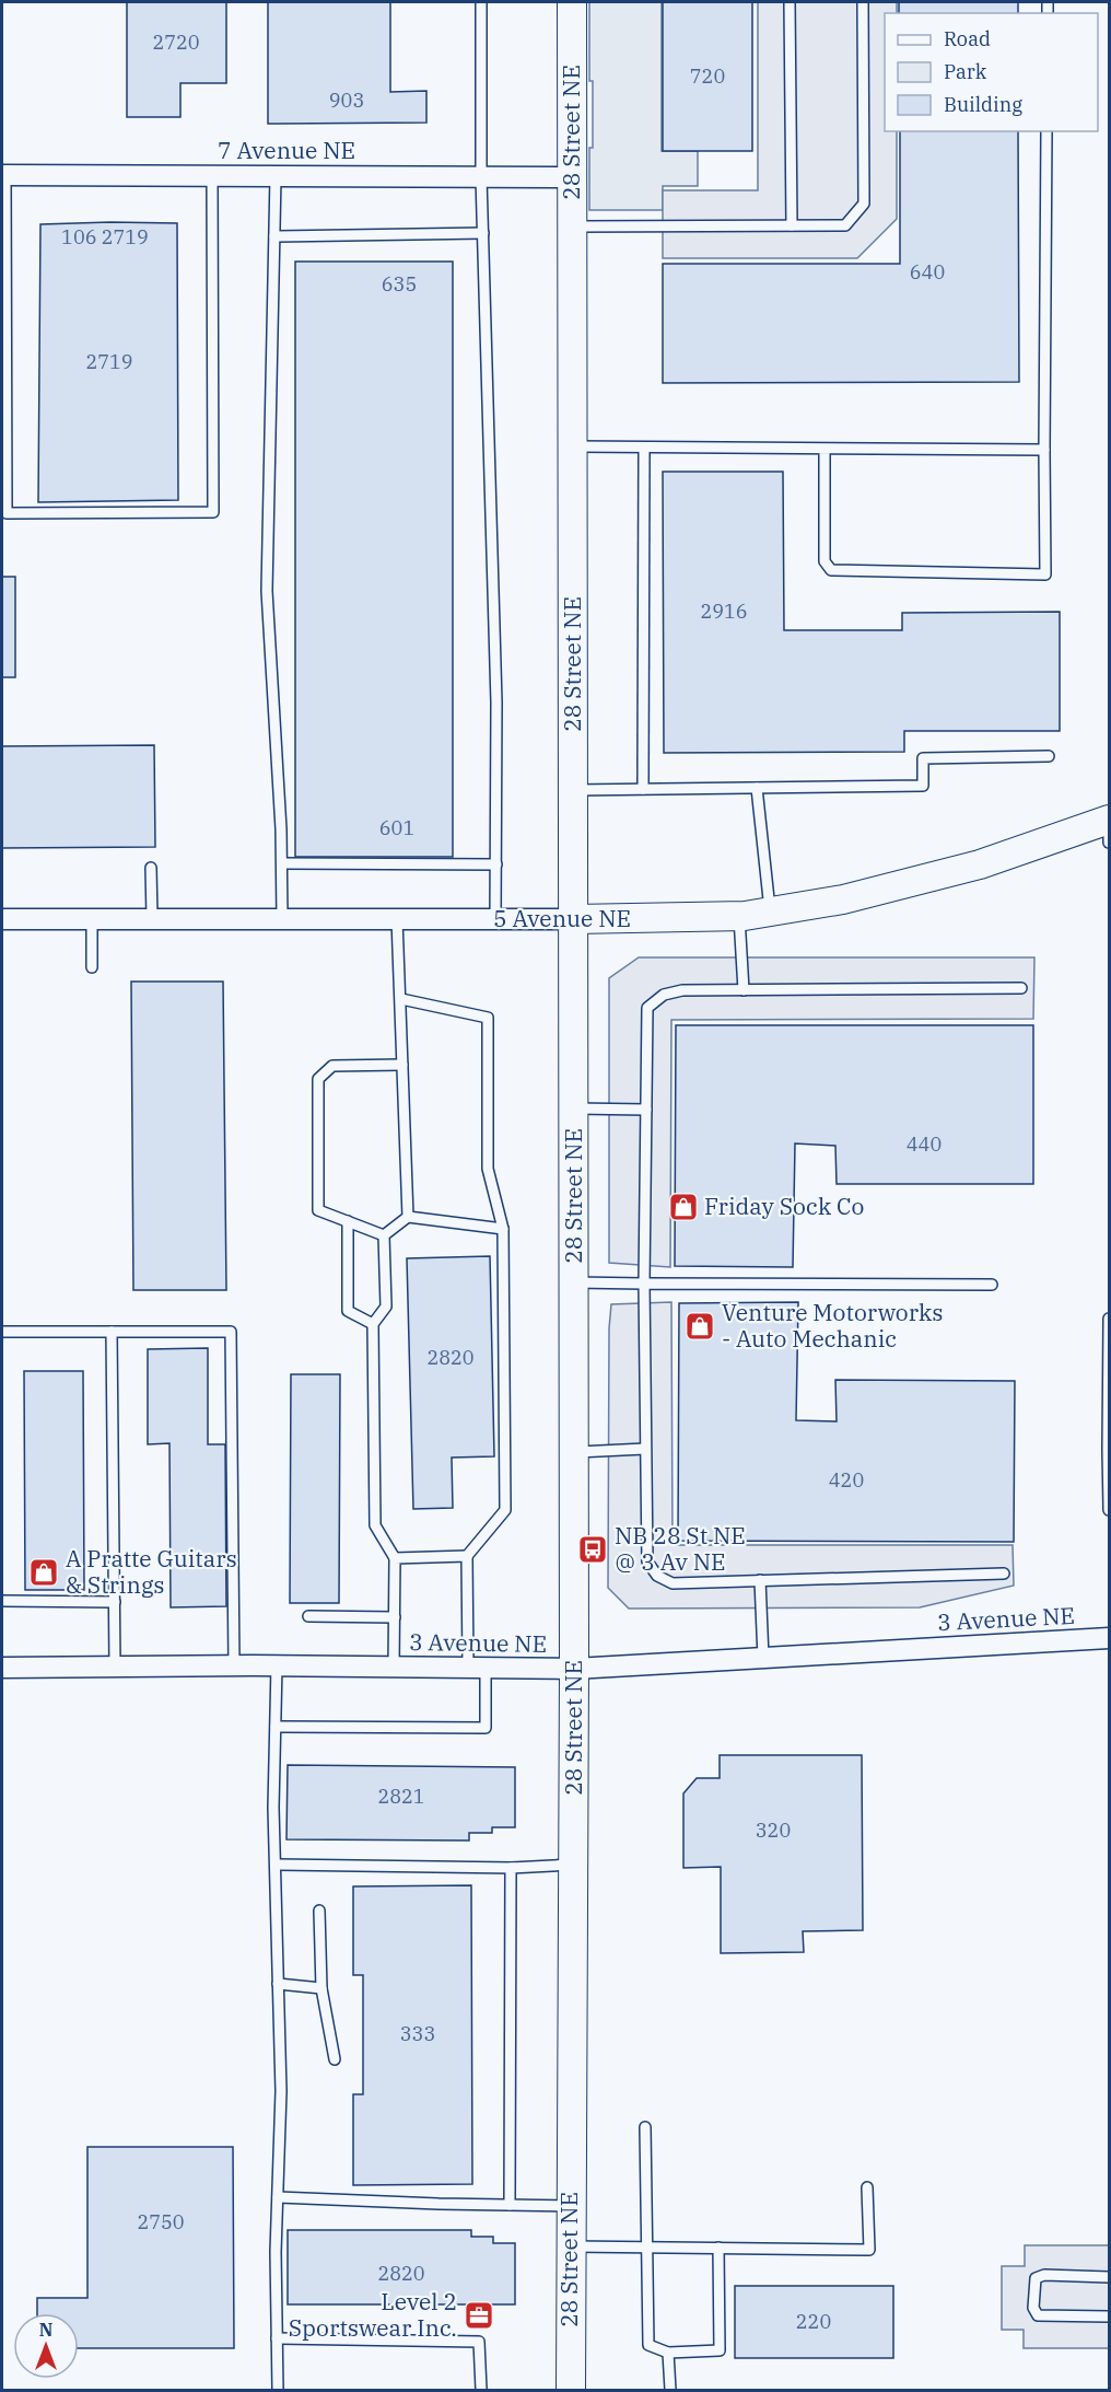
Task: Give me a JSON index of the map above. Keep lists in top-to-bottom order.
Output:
{
  "streets": {
    "street": [
      "28 Street NE",
      "7 Avenue NE",
      "5 Avenue NE",
      "3 Avenue NE"
    ]
  },
  "crossings": [
    ["28 Street NE", "7 Avenue NE"],
    ["28 Street NE", "5 Avenue NE"],
    ["28 Street NE", "3 Avenue NE"]
  ],
  "places": {
    "shop": ["Friday Sock Co", "Venture Motorworks - Auto Mechanic", "A Pratte Guitars & Strings"],
    "bus stop": ["NB 28 St NE @ 3 Av NE"],
    "office": ["Level 2 Sportswear Inc."]
  },
  "house_numbers": [
    "2720",
    "720",
    "903",
    "106 2719",
    "640",
    "635",
    "2719",
    "2916",
    "601",
    "440",
    "2820",
    "420",
    "2821",
    "320",
    "333",
    "2750",
    "2820",
    "220"
  ],
  "legend": ["Road", "Park", "Building"],
  "north": "top"
}
